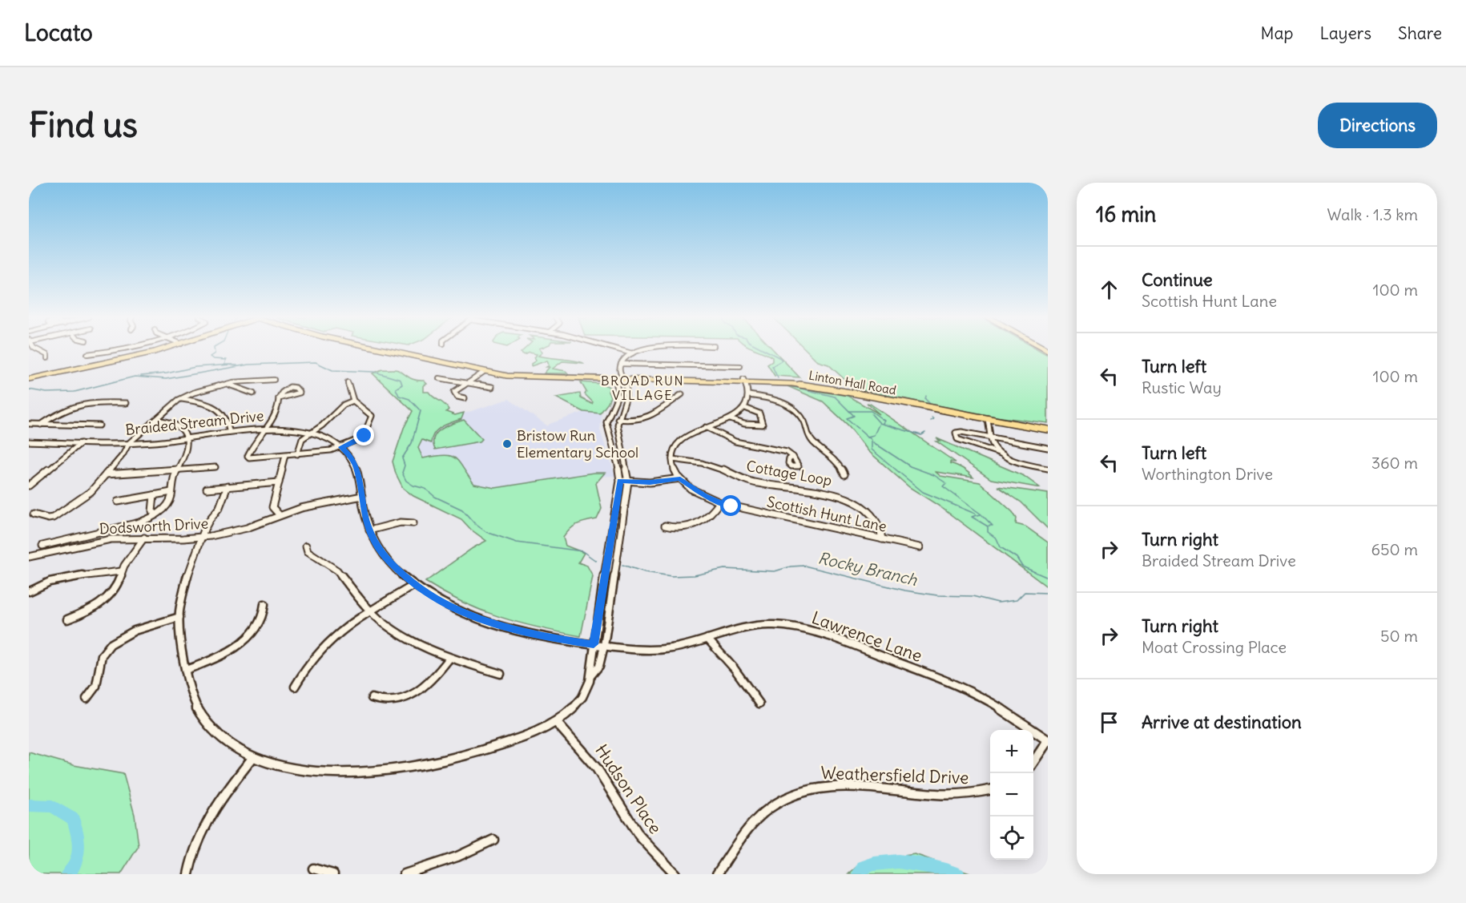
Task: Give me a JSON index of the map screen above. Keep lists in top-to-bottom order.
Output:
{
  "streets": {
    "main road": ["Linton Hall Road"],
    "street": [
      "Braided Stream Drive",
      "Cottage Loop",
      "Scottish Hunt Lane",
      "Dodsworth Drive",
      "Lawrence Lane",
      "Weathersfield Drive",
      "Hudson Place"
    ]
  },
  "crossings": [
    ["Braided Stream Drive", "Dodsworth Drive"],
    ["Braided Stream Drive", "Lawrence Lane"],
    ["Cottage Loop", "Scottish Hunt Lane"]
  ],
  "districts": ["BROAD RUN VILLAGE"],
  "water": ["Rocky Branch"],
  "places": ["Bristow Run Elementary School"],
  "page": {
    "header": "Locato",
    "nav": ["Map", "Layers", "Share"],
    "buttons": "Directions",
    "title": "Find us",
    "heading": ["16 min", "Walk · 1.3 km"],
    "list": [
      ["Continue", "Scottish Hunt Lane", "100 m"],
      ["Turn left", "Rustic Way", "100 m"],
      ["Turn left", "Worthington Drive", "360 m"],
      ["Turn right", "Braided Stream Drive", "650 m"],
      ["Turn right", "Moat Crossing Place", "50 m"],
      "Arrive at destination"
    ],
    "map_buttons": ["+", "−"]
  }
}
